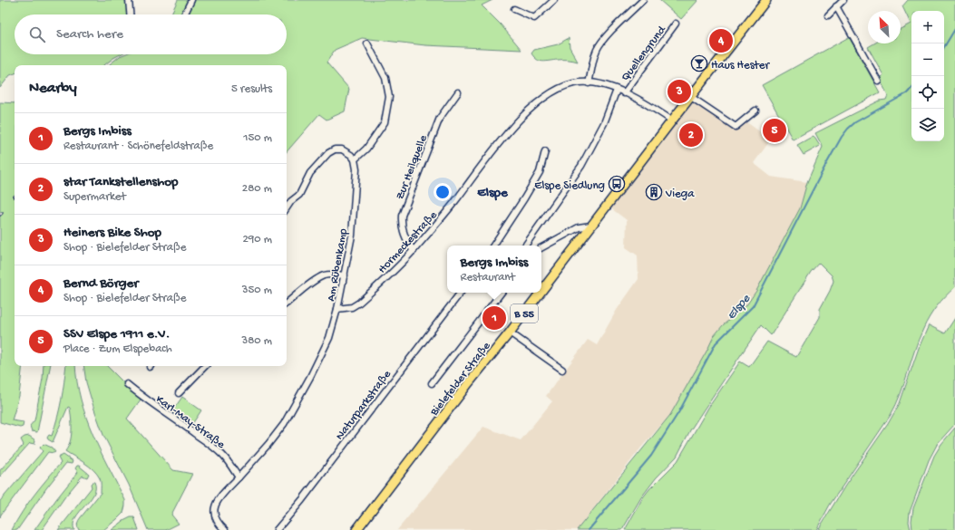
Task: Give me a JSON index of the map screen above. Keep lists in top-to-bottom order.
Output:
{
  "streets": {
    "main road": ["B 55", "Bielefelder Straße"],
    "street": [
      "Quellengrund",
      "Zur Heilquelle",
      "Hormeckestraße",
      "Am Rübenkamp",
      "Naturparkstraße",
      "Karl-May-Straße"
    ]
  },
  "crossings": [
    ["Quellengrund", "Hormeckestraße"],
    ["Zur Heilquelle", "Hormeckestraße"],
    ["Hormeckestraße", "Am Rübenkamp"],
    ["Hormeckestraße", "Bielefelder Straße"],
    ["Am Rübenkamp", "Karl-May-Straße"]
  ],
  "districts": ["Elspe"],
  "water": ["Elspe"],
  "places": {
    "bar": ["Haus Hester"],
    "bus stop": ["Elspe Siedlung"],
    "building": ["Viega"]
  },
  "north": "top left",
  "page": {
    "map_buttons": ["+", "−"],
    "search": "Search here",
    "pins": [
      "4",
      "3",
      "5",
      "2",
      "1"
    ],
    "heading": ["Nearby", "5 results"],
    "list": [
      {
        "mark": "1",
        "name": "Bergs Imbiss",
        "note": "Restaurant · Schönefeldstraße",
        "value": "150 m"
      },
      {
        "mark": "2",
        "name": "star Tankstellenshop",
        "note": "Supermarket",
        "value": "280 m"
      },
      {
        "mark": "3",
        "name": "Heiners Bike Shop",
        "note": "Shop · Bielefelder Straße",
        "value": "290 m"
      },
      {
        "mark": "4",
        "name": "Bernd Börger",
        "note": "Shop · Bielefelder Straße",
        "value": "350 m"
      },
      {
        "mark": "5",
        "name": "SSV Elspe 1911 e.V.",
        "note": "Place · Zum Elspebach",
        "value": "380 m"
      }
    ],
    "popup": ["Bergs Imbiss", "Restaurant"]
  }
}
